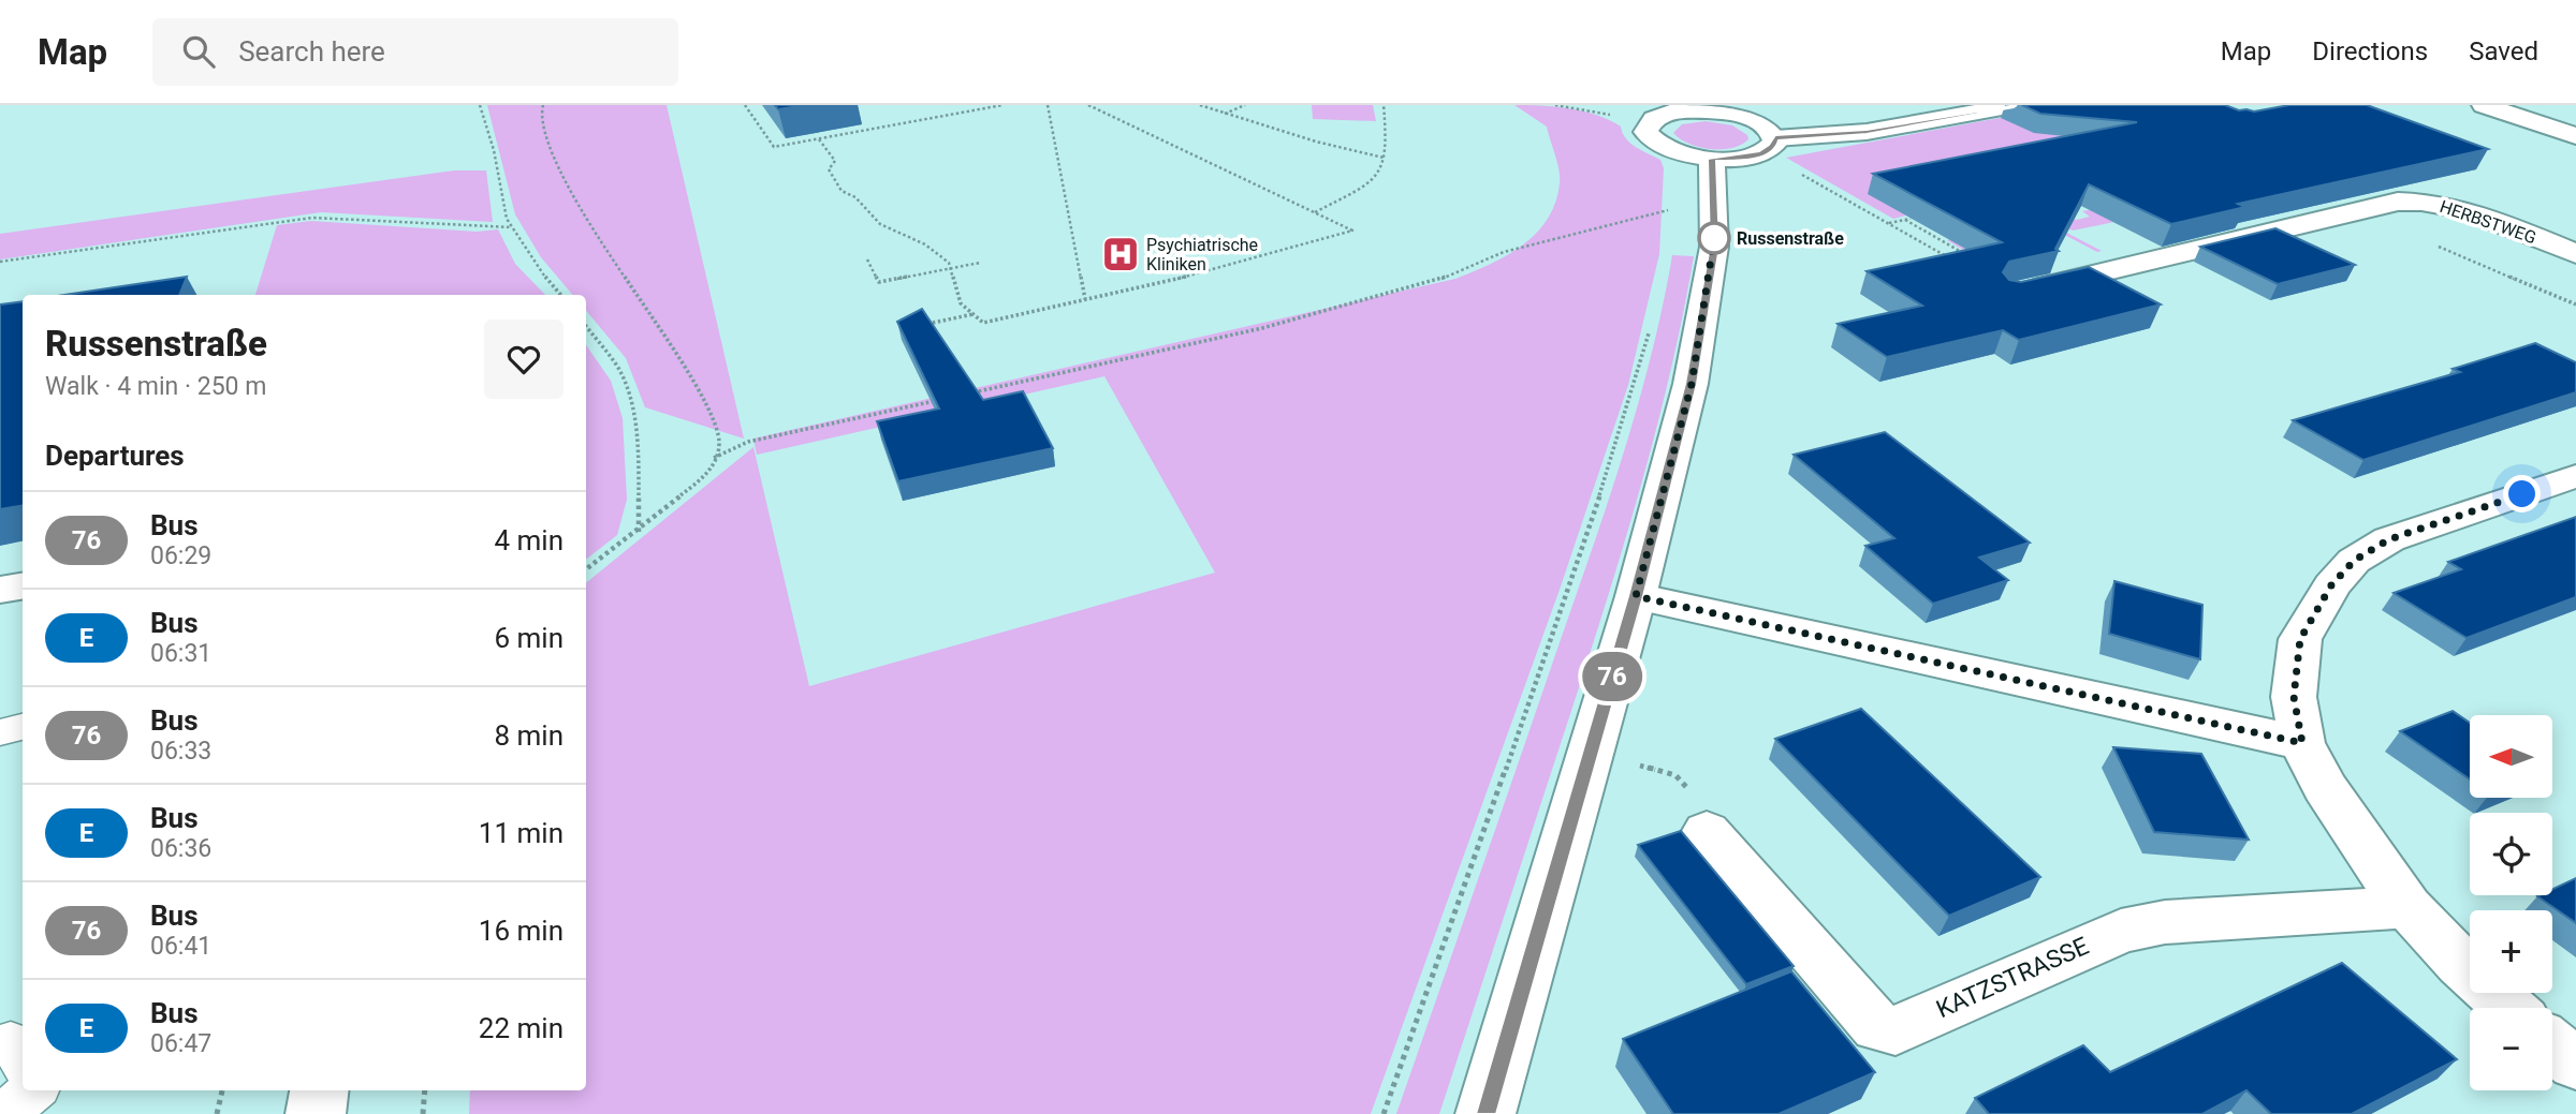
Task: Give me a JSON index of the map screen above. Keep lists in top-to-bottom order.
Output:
{
  "streets": {
    "street": ["HERBSTWEG", "KATZSTRASSE"]
  },
  "places": {
    "other": ["Russenstraße"],
    "hospital": ["Psychiatrische Kliniken"]
  },
  "lines": ["bus line 76"],
  "north": "left",
  "page": {
    "header": "Map",
    "search": "Search here",
    "nav": ["Map", "Directions", "Saved"],
    "on_map": "76",
    "heading": [
      ["Russenstraße", "Walk · 4 min · 250 m"],
      "Departures"
    ],
    "list": [
      {
        "mark": "76",
        "name": "Bus",
        "note": "06:29",
        "value": "4 min"
      },
      {
        "mark": "E",
        "name": "Bus",
        "note": "06:31",
        "value": "6 min"
      },
      {
        "mark": "76",
        "name": "Bus",
        "note": "06:33",
        "value": "8 min"
      },
      {
        "mark": "E",
        "name": "Bus",
        "note": "06:36",
        "value": "11 min"
      },
      {
        "mark": "76",
        "name": "Bus",
        "note": "06:41",
        "value": "16 min"
      },
      {
        "mark": "E",
        "name": "Bus",
        "note": "06:47",
        "value": "22 min"
      }
    ],
    "map_buttons": ["+", "−"]
  }
}
